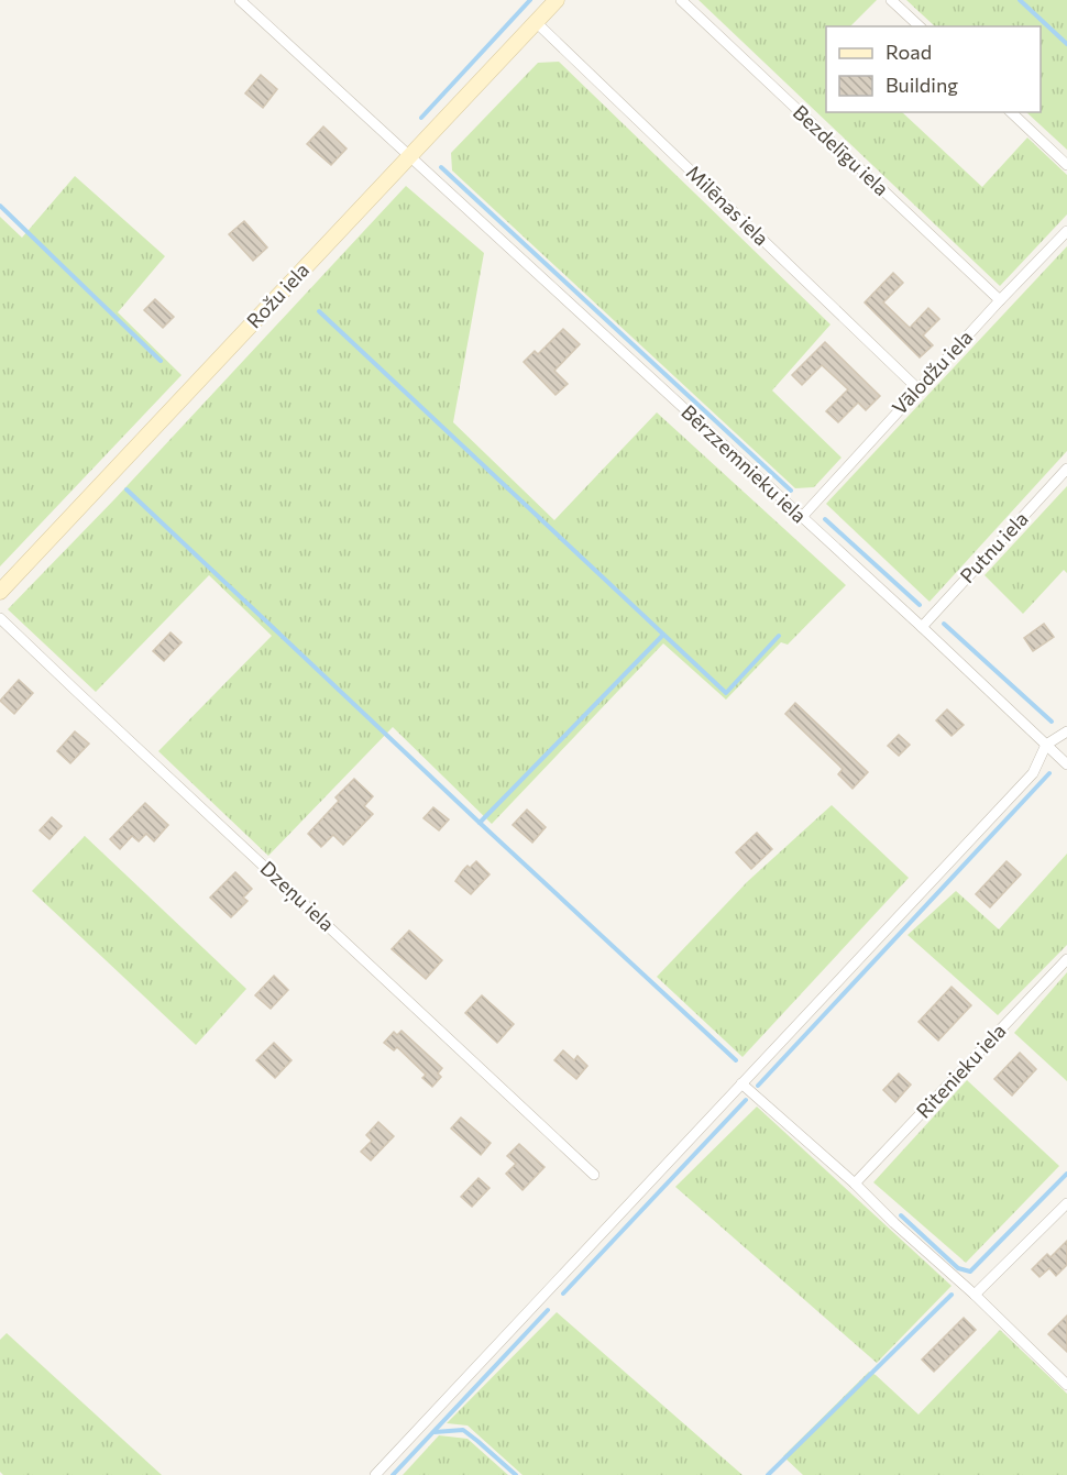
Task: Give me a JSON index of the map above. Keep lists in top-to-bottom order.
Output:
{
  "streets": {
    "street": [
      "Bezdelīgu iela",
      "Milēnas iela",
      "Rožu iela",
      "Vālodžu iela",
      "Bērzzemnieku iela",
      "Putnu iela",
      "Dzeņu iela",
      "Ritenieku iela"
    ]
  },
  "crossings": [
    ["Bezdelīgu iela", "Vālodžu iela"],
    ["Milēnas iela", "Rožu iela"],
    ["Milēnas iela", "Vālodžu iela"],
    ["Rožu iela", "Bērzzemnieku iela"],
    ["Vālodžu iela", "Bērzzemnieku iela"],
    ["Bērzzemnieku iela", "Putnu iela"]
  ],
  "legend": ["Road", "Building"]
}
